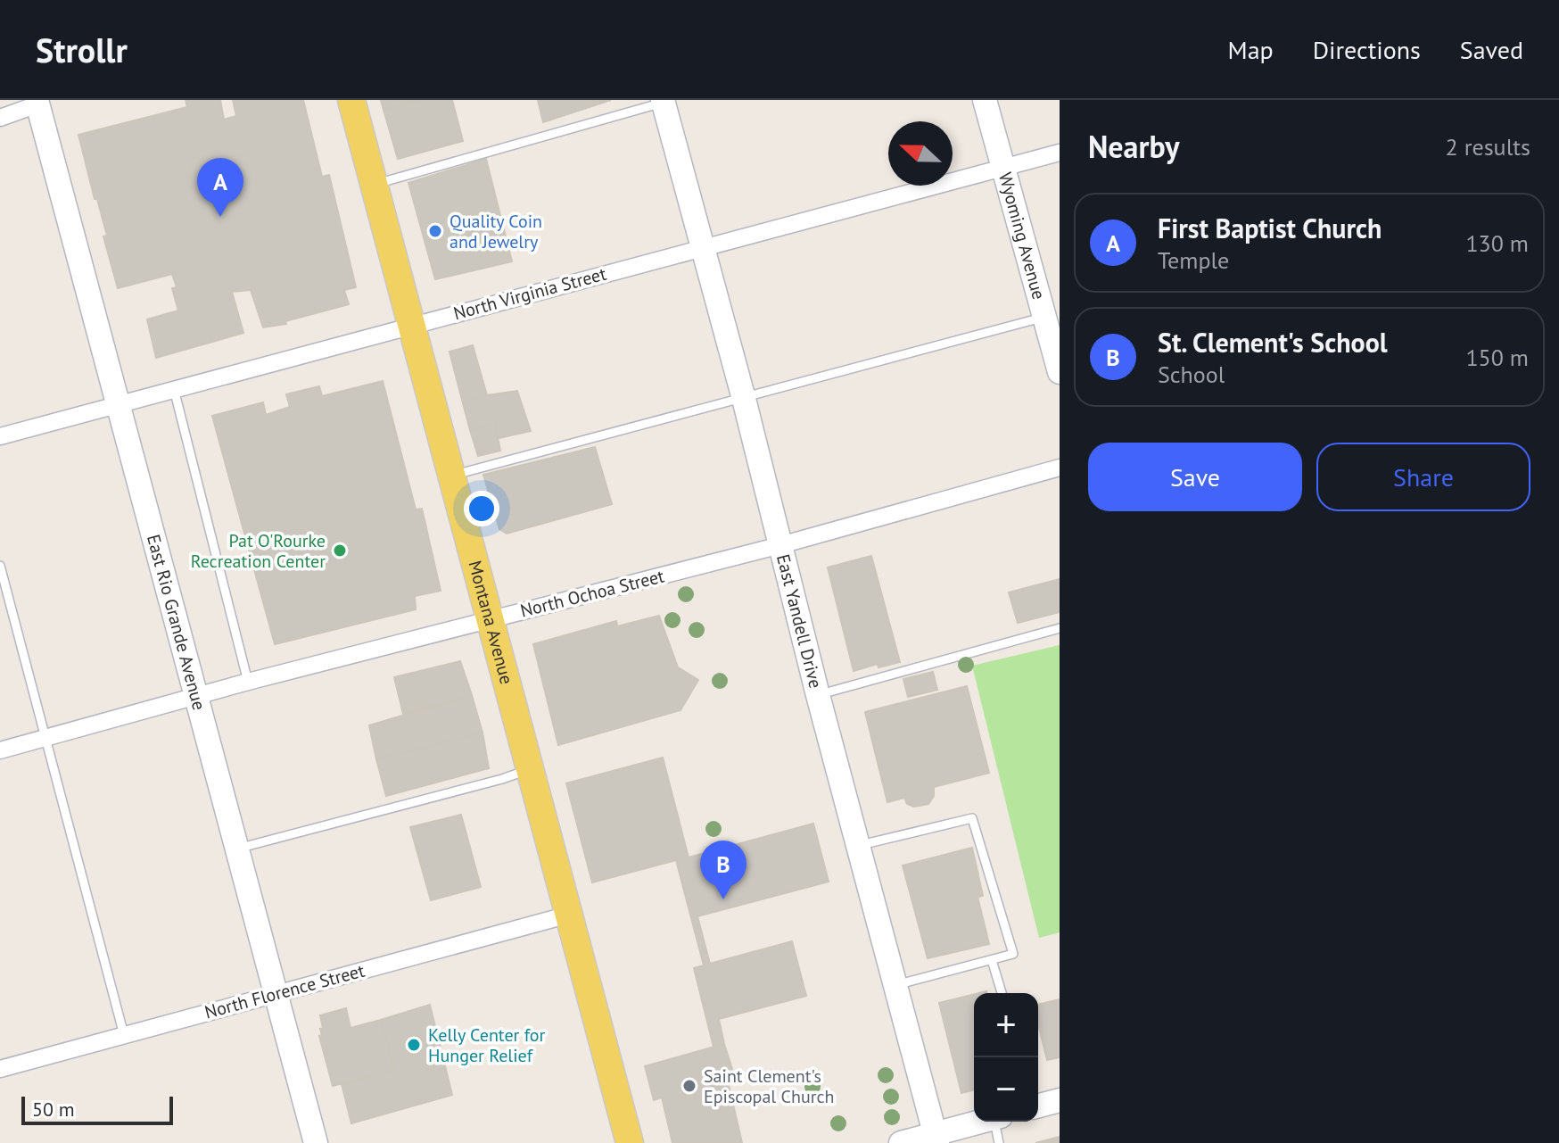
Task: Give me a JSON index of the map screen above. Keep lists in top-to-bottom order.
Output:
{
  "streets": {
    "main road": ["Montana Avenue"],
    "street": [
      "Wyoming Avenue",
      "North Virginia Street",
      "North Ochoa Street",
      "East Rio Grande Avenue",
      "East Yandell Drive",
      "North Florence Street"
    ]
  },
  "crossings": [
    ["Wyoming Avenue", "North Virginia Street"],
    ["North Virginia Street", "East Rio Grande Avenue"],
    ["North Virginia Street", "Montana Avenue"],
    ["North Virginia Street", "East Yandell Drive"],
    ["North Ochoa Street", "East Rio Grande Avenue"],
    ["North Ochoa Street", "Montana Avenue"],
    ["North Ochoa Street", "East Yandell Drive"],
    ["East Rio Grande Avenue", "North Florence Street"],
    ["Montana Avenue", "North Florence Street"]
  ],
  "places": [
    "Quality Coin and Jewelry",
    "Pat O'Rourke Recreation Center",
    "Kelly Center for Hunger Relief",
    "Saint Clement's Episcopal Church"
  ],
  "scale_bar": "50 m",
  "north": "left",
  "page": {
    "header": "Strollr",
    "nav": ["Map", "Directions", "Saved"],
    "heading": ["Nearby", "2 results"],
    "pins": ["A", "B"],
    "list": [
      {
        "mark": "A",
        "name": "First Baptist Church",
        "note": "Temple",
        "value": "130 m"
      },
      {
        "mark": "B",
        "name": "St. Clement's School",
        "note": "School",
        "value": "150 m"
      }
    ],
    "buttons": ["Save", "Share"],
    "map_buttons": ["+", "−"],
    "scale": "50 m"
  }
}
